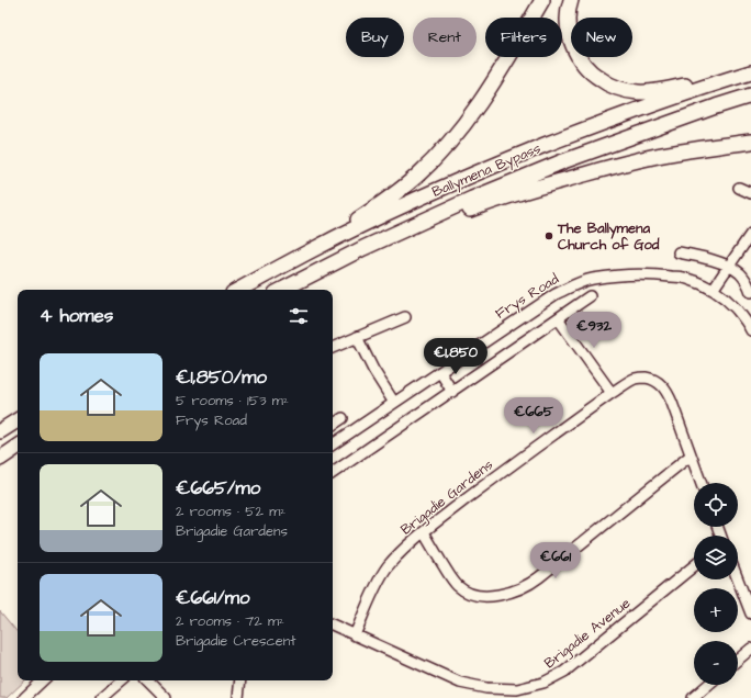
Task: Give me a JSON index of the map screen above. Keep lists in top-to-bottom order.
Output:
{
  "streets": {
    "highway": ["Ballymena Bypass"],
    "street": ["Frys Road", "Brigadie Gardens", "Brigadie Avenue"]
  },
  "crossings": [
    ["Brigadie Gardens", "Brigadie Avenue"]
  ],
  "places": ["The Ballymena Church of God"],
  "page": {
    "chip": [
      "Buy",
      "Rent",
      "Filters",
      "New"
    ],
    "heading": "4 homes",
    "price": [
      "€932",
      "€1,850",
      "€665",
      "€661"
    ],
    "list": [
      {
        "name": "€1,850/mo",
        "note": "5 rooms · 153 m² · Frys Road"
      },
      {
        "name": "€665/mo",
        "note": "2 rooms · 52 m² · Brigadie Gardens"
      },
      {
        "name": "€661/mo",
        "note": "2 rooms · 72 m² · Brigadie Crescent"
      }
    ],
    "map_buttons": ["+", "−"]
  }
}
